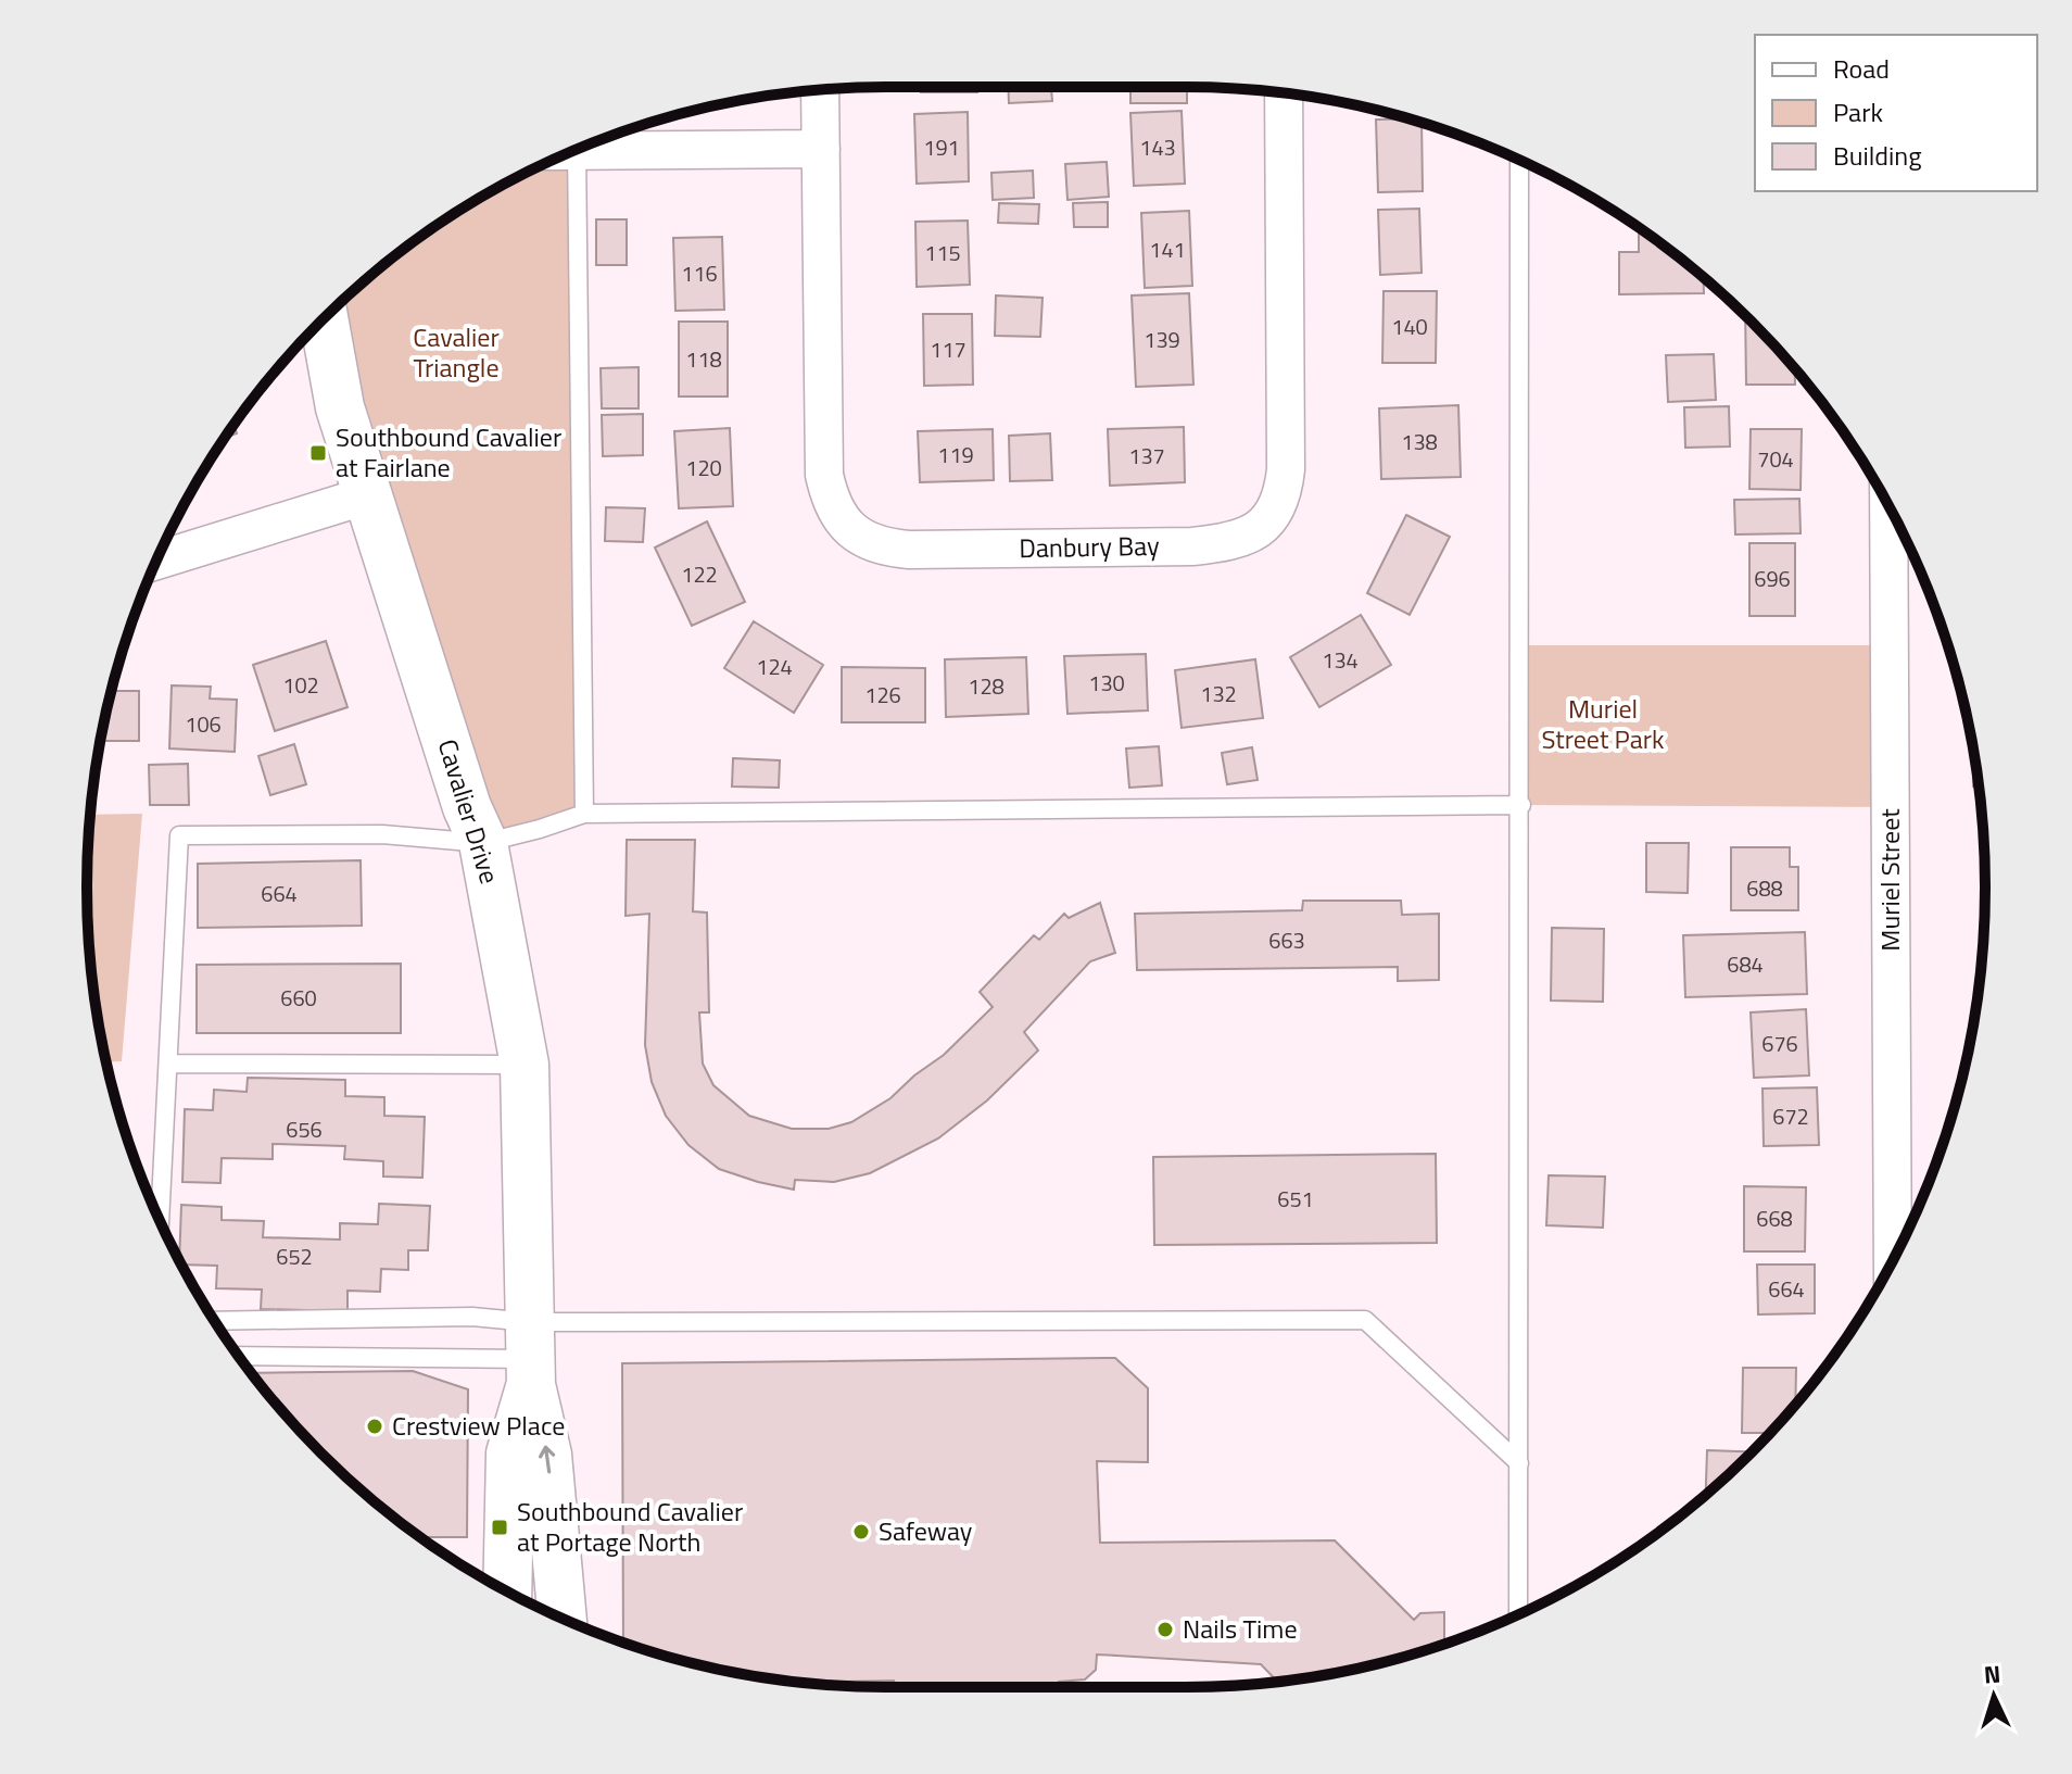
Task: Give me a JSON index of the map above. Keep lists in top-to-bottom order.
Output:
{
  "streets": {
    "street": ["Danbury Bay", "Cavalier Drive", "Muriel Street"]
  },
  "parks": ["Cavalier Triangle", "Muriel Street Park"],
  "places": {
    "transit": ["Southbound Cavalier at Fairlane", "Southbound Cavalier at Portage North"],
    "other": ["Crestview Place", "Safeway", "Nails Time"]
  },
  "house_numbers": [
    "191",
    "143",
    "141",
    "115",
    "116",
    "140",
    "139",
    "117",
    "118",
    "138",
    "119",
    "137",
    "704",
    "120",
    "122",
    "696",
    "134",
    "124",
    "130",
    "102",
    "128",
    "132",
    "126",
    "106",
    "688",
    "664",
    "663",
    "684",
    "660",
    "676",
    "672",
    "656",
    "651",
    "668",
    "652",
    "664"
  ],
  "legend": ["Road", "Park", "Building"],
  "north": "top"
}
